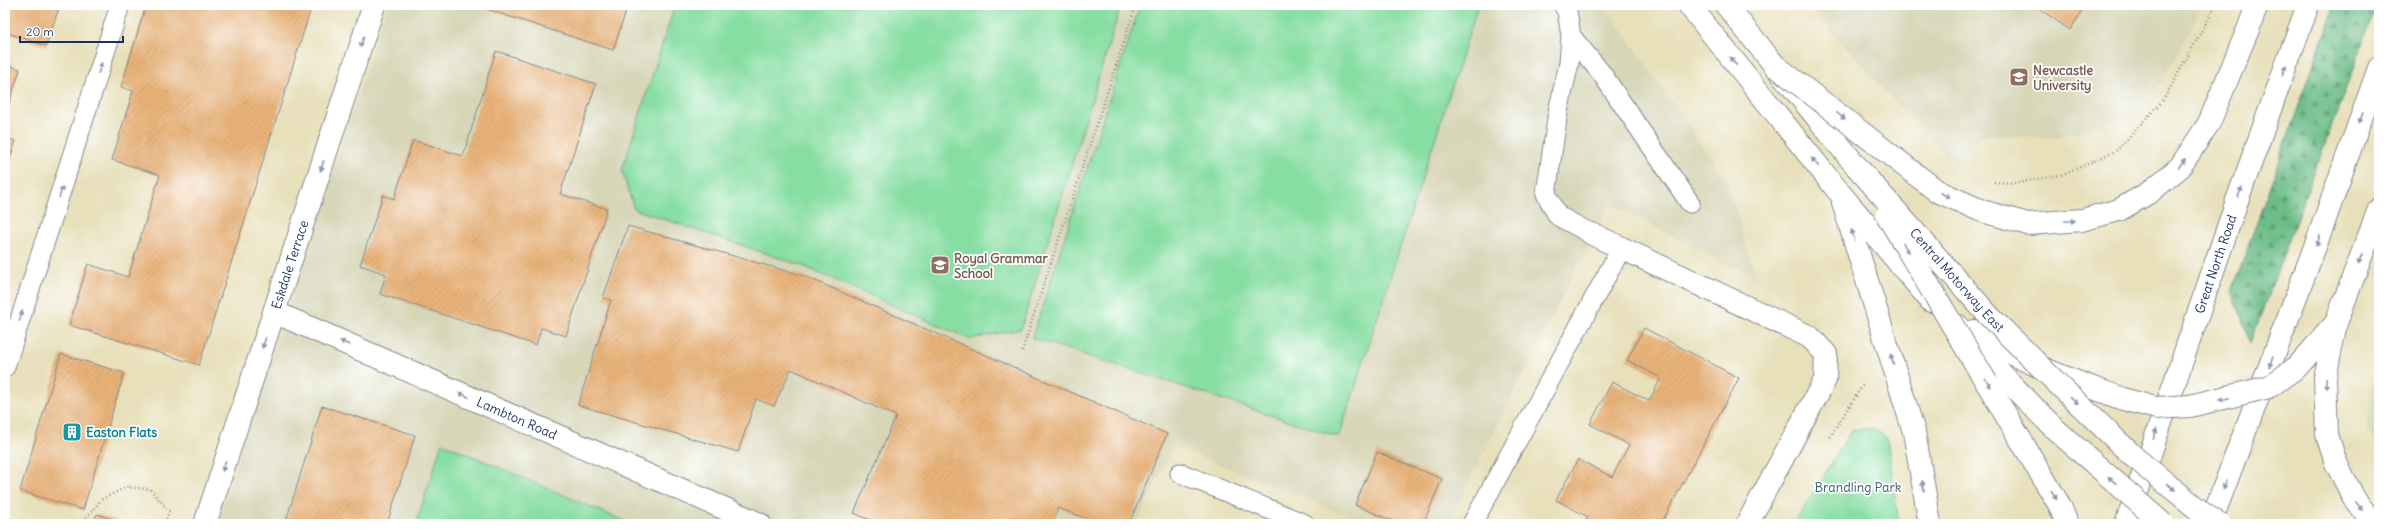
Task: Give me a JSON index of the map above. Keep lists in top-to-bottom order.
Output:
{
  "streets": {
    "main road": [
      "Great North Road",
      "Eskdale Terrace",
      "Central Motorway East",
      "Lambton Road"
    ]
  },
  "crossings": [
    ["Eskdale Terrace", "Lambton Road"]
  ],
  "one_way": ["Eskdale Terrace", "Lambton Road"],
  "parks": ["Brandling Park"],
  "places": {
    "school or university": ["Newcastle University", "Royal Grammar School"],
    "building": ["Easton Flats"]
  },
  "scale_bar": "20 m"
}
